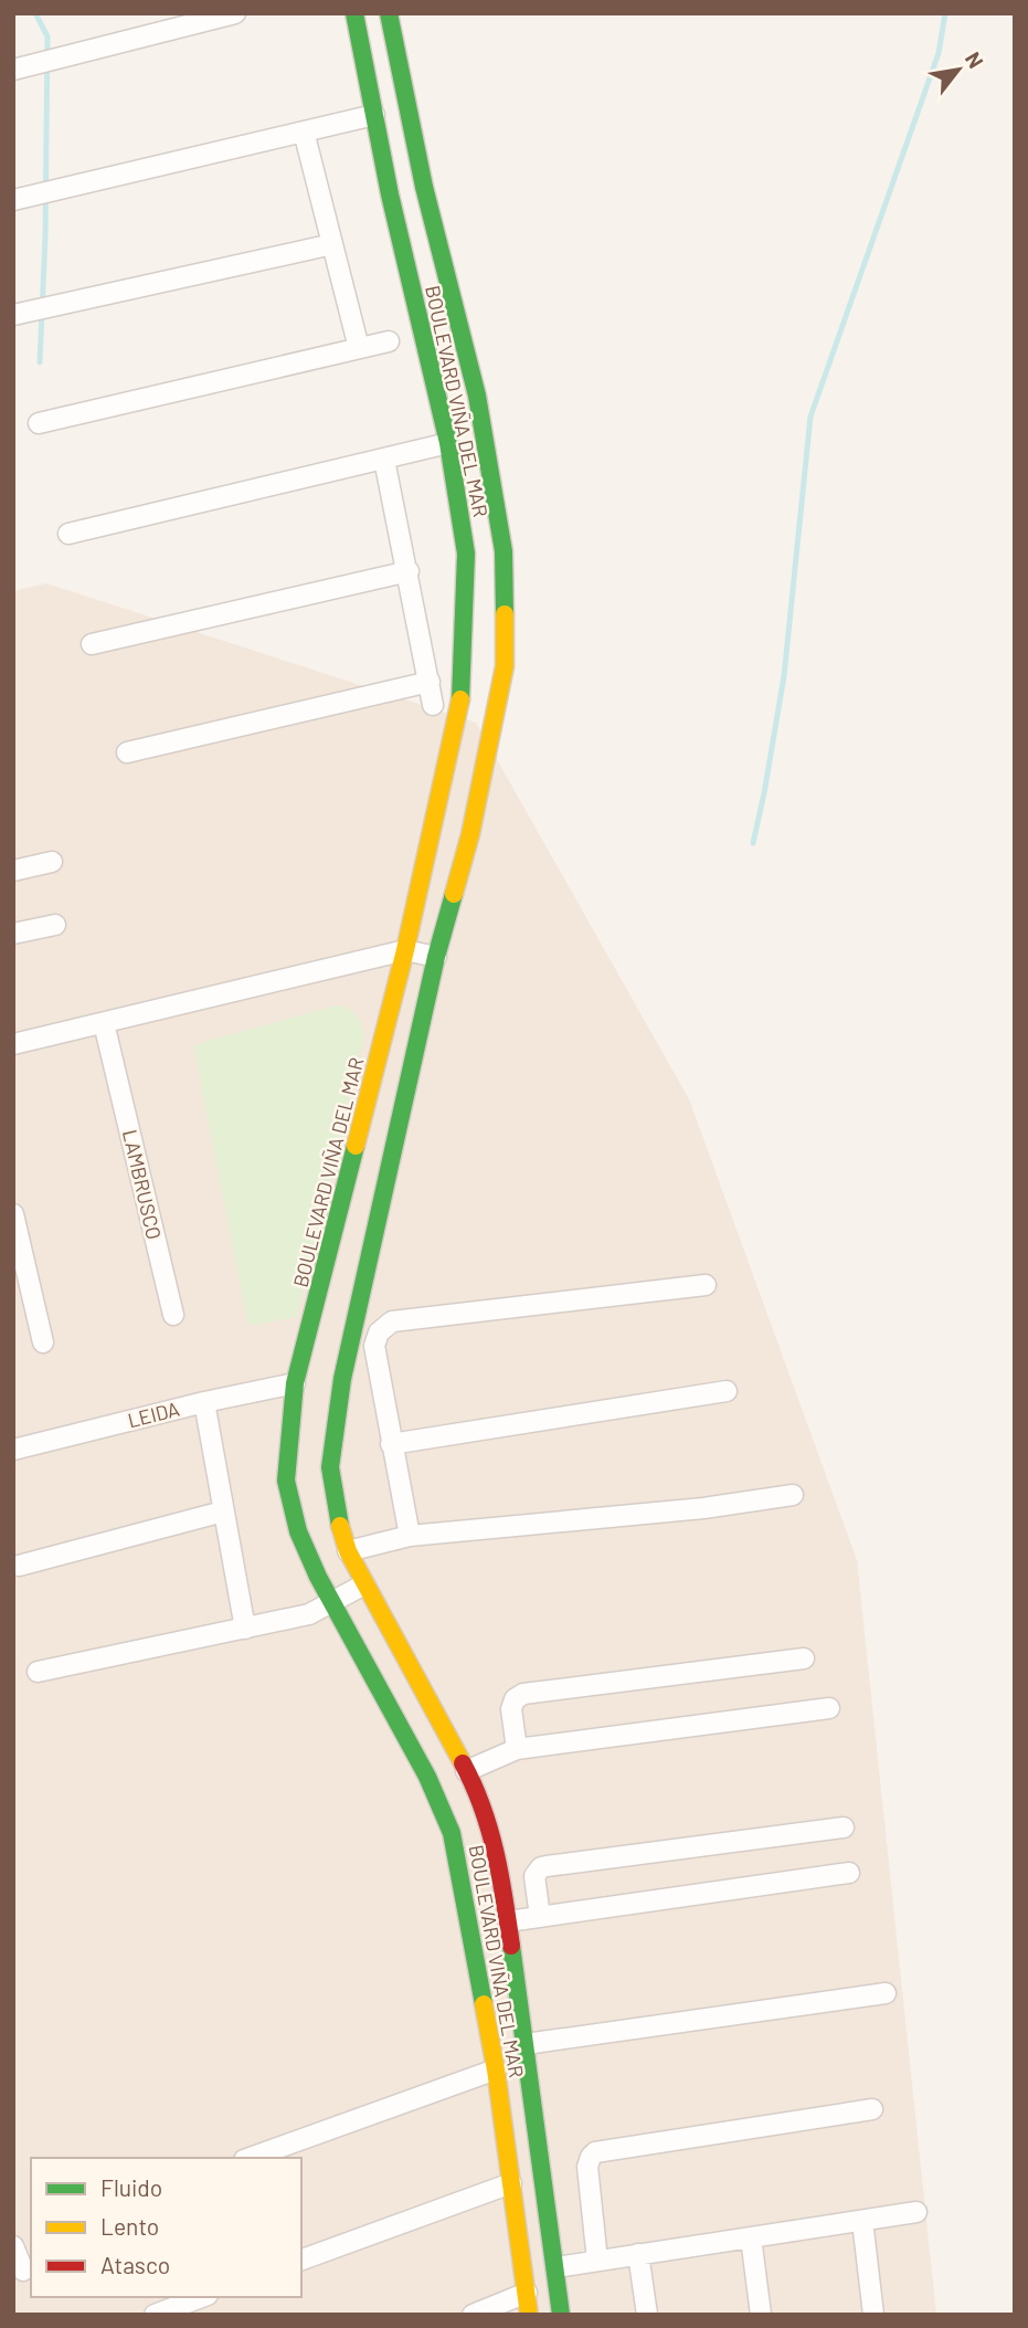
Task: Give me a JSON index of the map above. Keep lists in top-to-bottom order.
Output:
{
  "streets": {
    "street": ["BOULEVARD VIÑA DEL MAR", "LAMBRUSCO", "LEIDA"]
  },
  "crossings": [
    ["BOULEVARD VIÑA DEL MAR", "LEIDA"]
  ],
  "legend": ["Fluido", "Lento", "Atasco"],
  "north": "top right"
}
